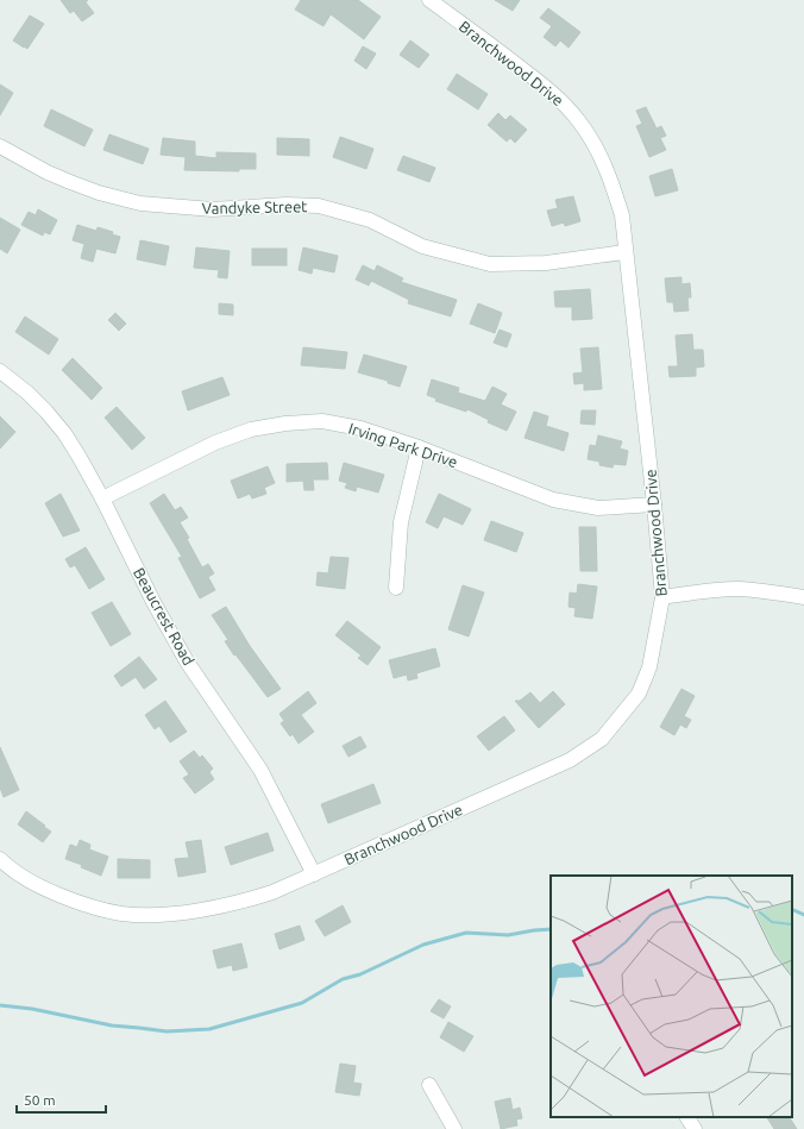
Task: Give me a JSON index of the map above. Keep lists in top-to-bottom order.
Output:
{
  "streets": {
    "street": [
      "Branchwood Drive",
      "Vandyke Street",
      "Irving Park Drive",
      "Beaucrest Road"
    ]
  },
  "crossings": [
    ["Branchwood Drive", "Vandyke Street"],
    ["Branchwood Drive", "Irving Park Drive"],
    ["Branchwood Drive", "Beaucrest Road"],
    ["Irving Park Drive", "Beaucrest Road"]
  ],
  "scale_bar": "50 m"
}
